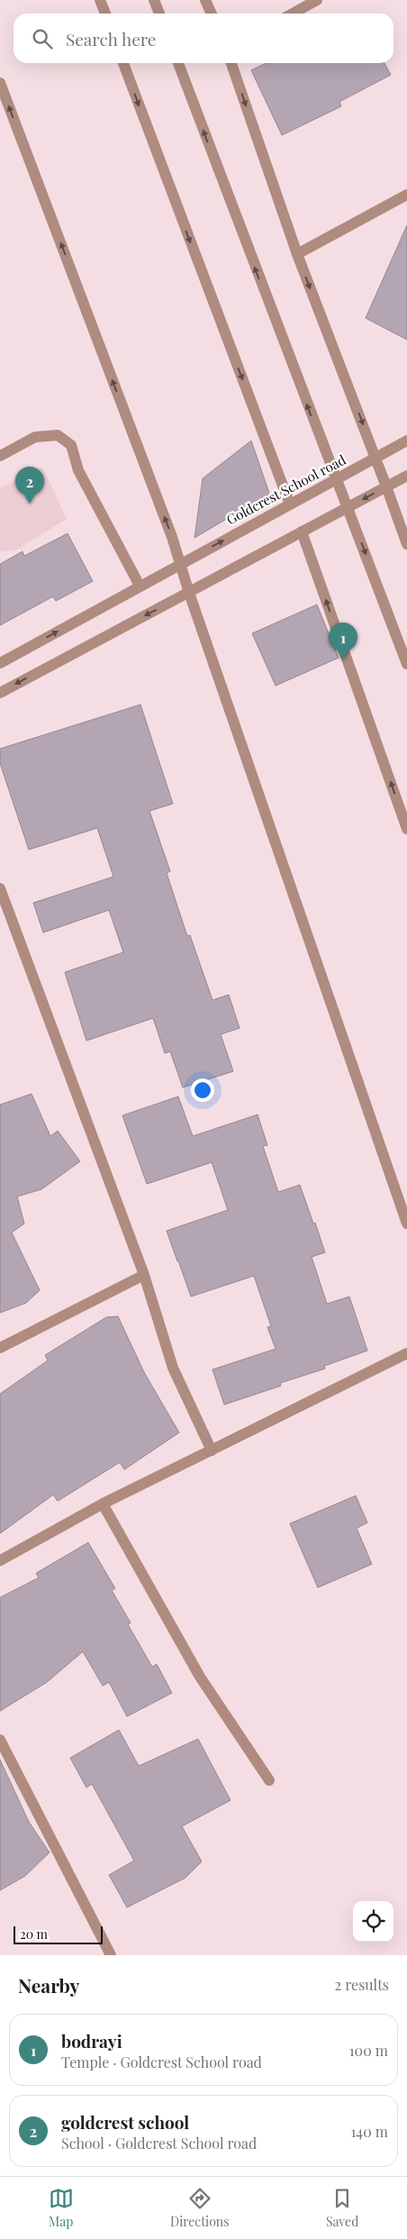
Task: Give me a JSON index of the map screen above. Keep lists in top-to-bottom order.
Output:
{
  "streets": {
    "street": ["Goldcrest School road"]
  },
  "scale_bar": "20 m",
  "page": {
    "search": "Search here",
    "pins": ["2", "1"],
    "scale": "20 m",
    "heading": ["Nearby", "2 results"],
    "list": [
      {
        "mark": "1",
        "name": "bodrayi",
        "note": "Temple · Goldcrest School road",
        "value": "100 m"
      },
      {
        "mark": "2",
        "name": "goldcrest school",
        "note": "School · Goldcrest School road",
        "value": "140 m"
      }
    ],
    "nav": ["Map", "Directions", "Saved"]
  }
}
